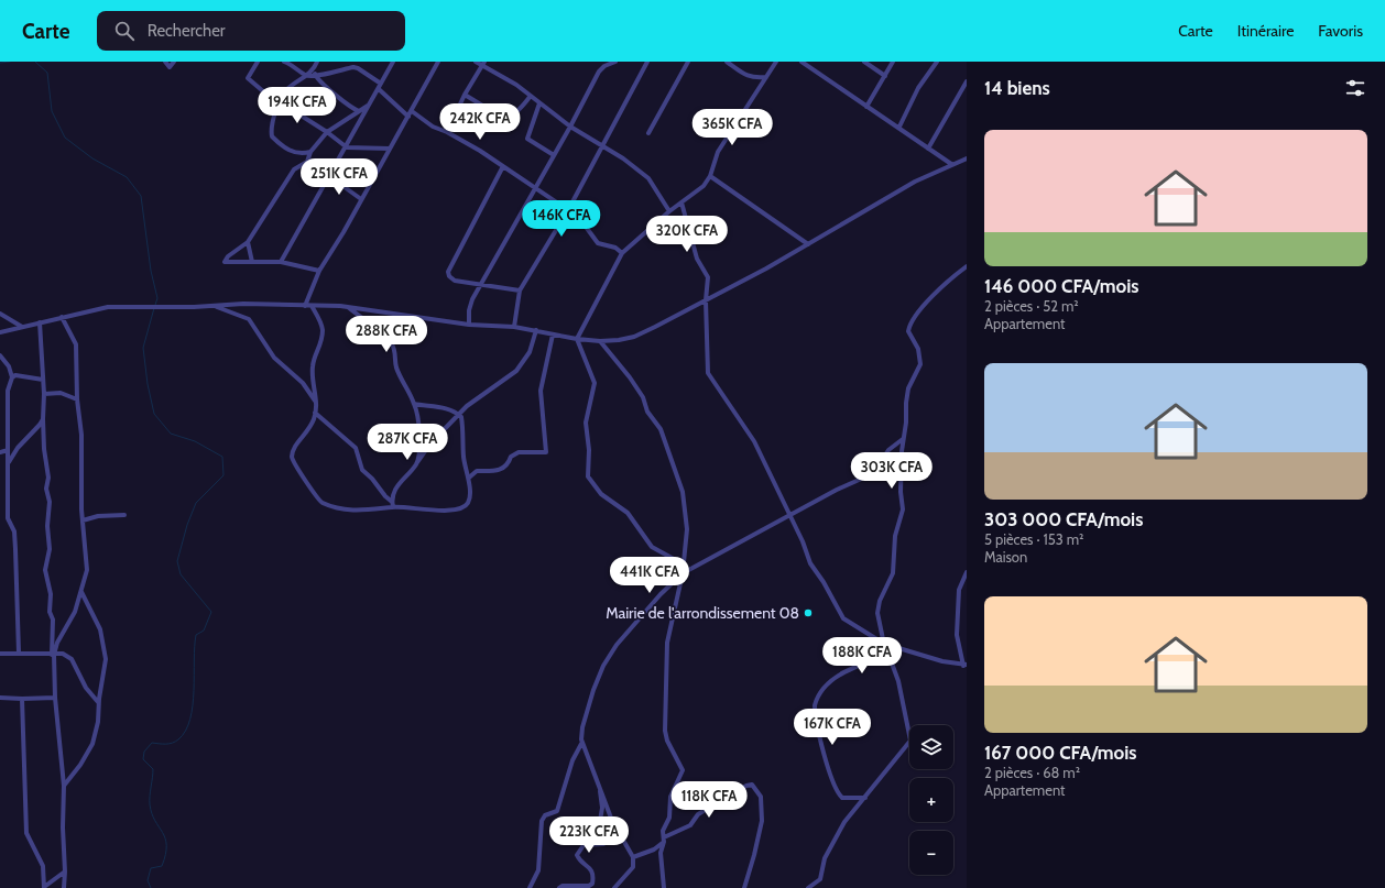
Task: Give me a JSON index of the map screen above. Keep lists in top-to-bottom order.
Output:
{
  "places": ["Mairie de l'arrondissement 08"],
  "page": {
    "header": "Carte",
    "search": "Rechercher",
    "nav": ["Carte", "Itinéraire", "Favoris"],
    "heading": "14 biens",
    "price": [
      "194K CFA",
      "242K CFA",
      "365K CFA",
      "251K CFA",
      "146K CFA",
      "320K CFA",
      "288K CFA",
      "287K CFA",
      "303K CFA",
      "441K CFA",
      "188K CFA",
      "167K CFA",
      "118K CFA",
      "223K CFA"
    ],
    "list": [
      {
        "name": "146 000 CFA/mois",
        "note": "2 pièces · 52 m² · Appartement"
      },
      {
        "name": "303 000 CFA/mois",
        "note": "5 pièces · 153 m² · Maison"
      },
      {
        "name": "167 000 CFA/mois",
        "note": "2 pièces · 68 m² · Appartement"
      }
    ],
    "map_buttons": ["+", "−"]
  }
}
